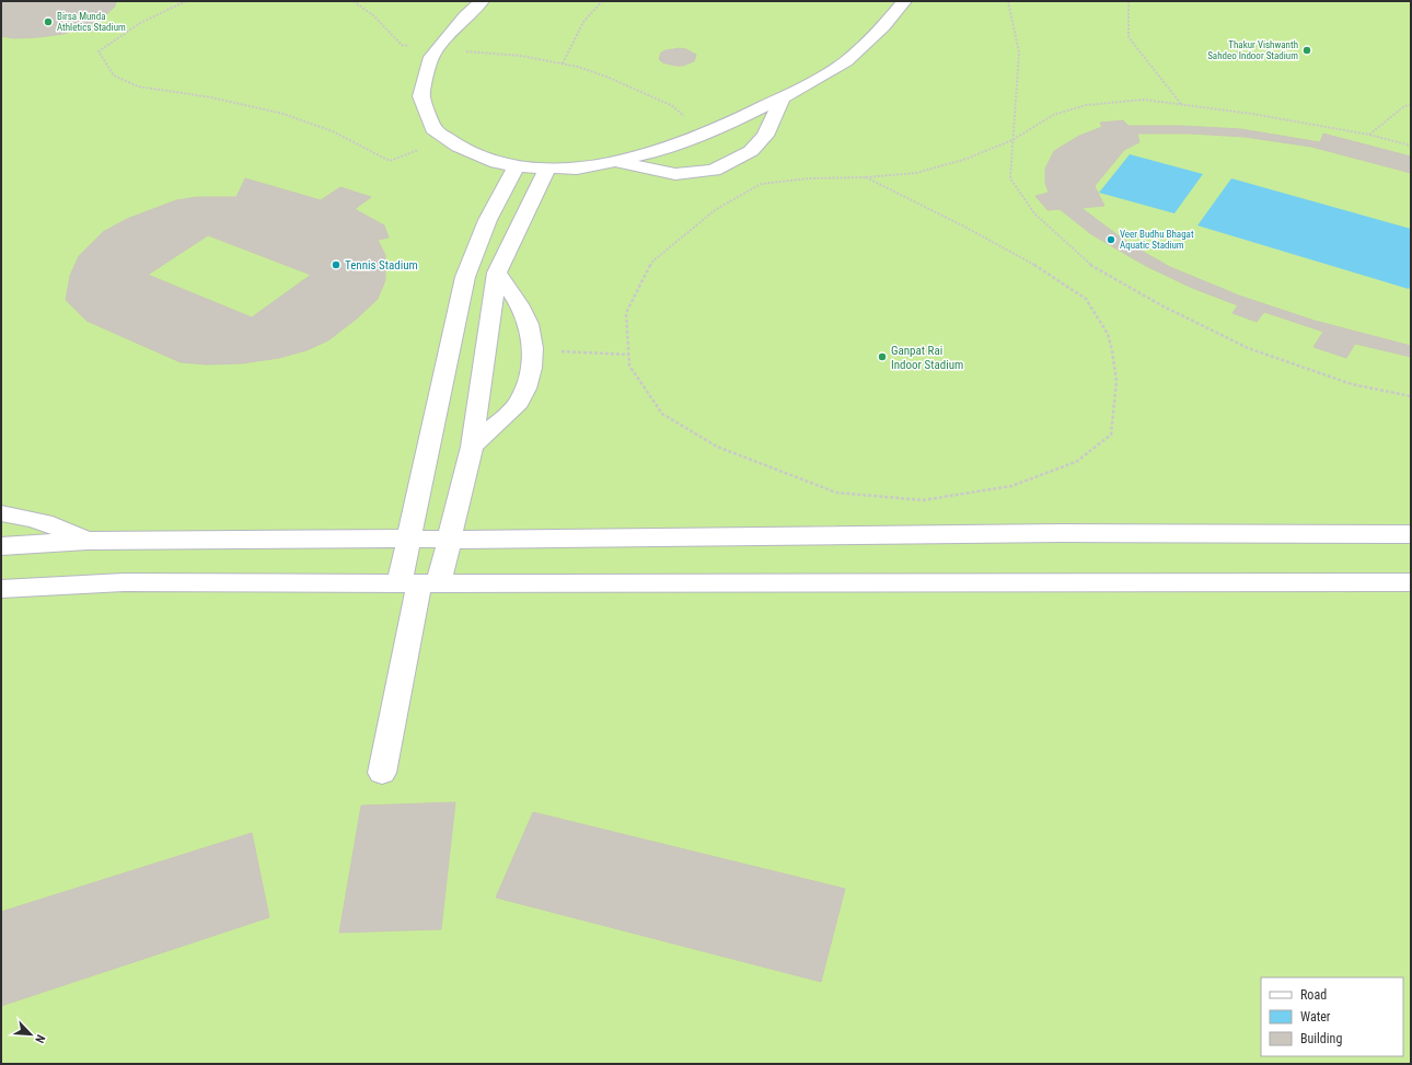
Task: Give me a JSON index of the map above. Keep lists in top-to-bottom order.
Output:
{
  "places": [
    "Birsa Munda Athletics Stadium",
    "Thakur Vishwanth Sahdeo Indoor Stadium",
    "Veer Budhu Bhagat Aquatic Stadium",
    "Tennis Stadium",
    "Ganpat Rai Indoor Stadium"
  ],
  "legend": ["Road", "Water", "Building"],
  "north": "bottom right"
}
